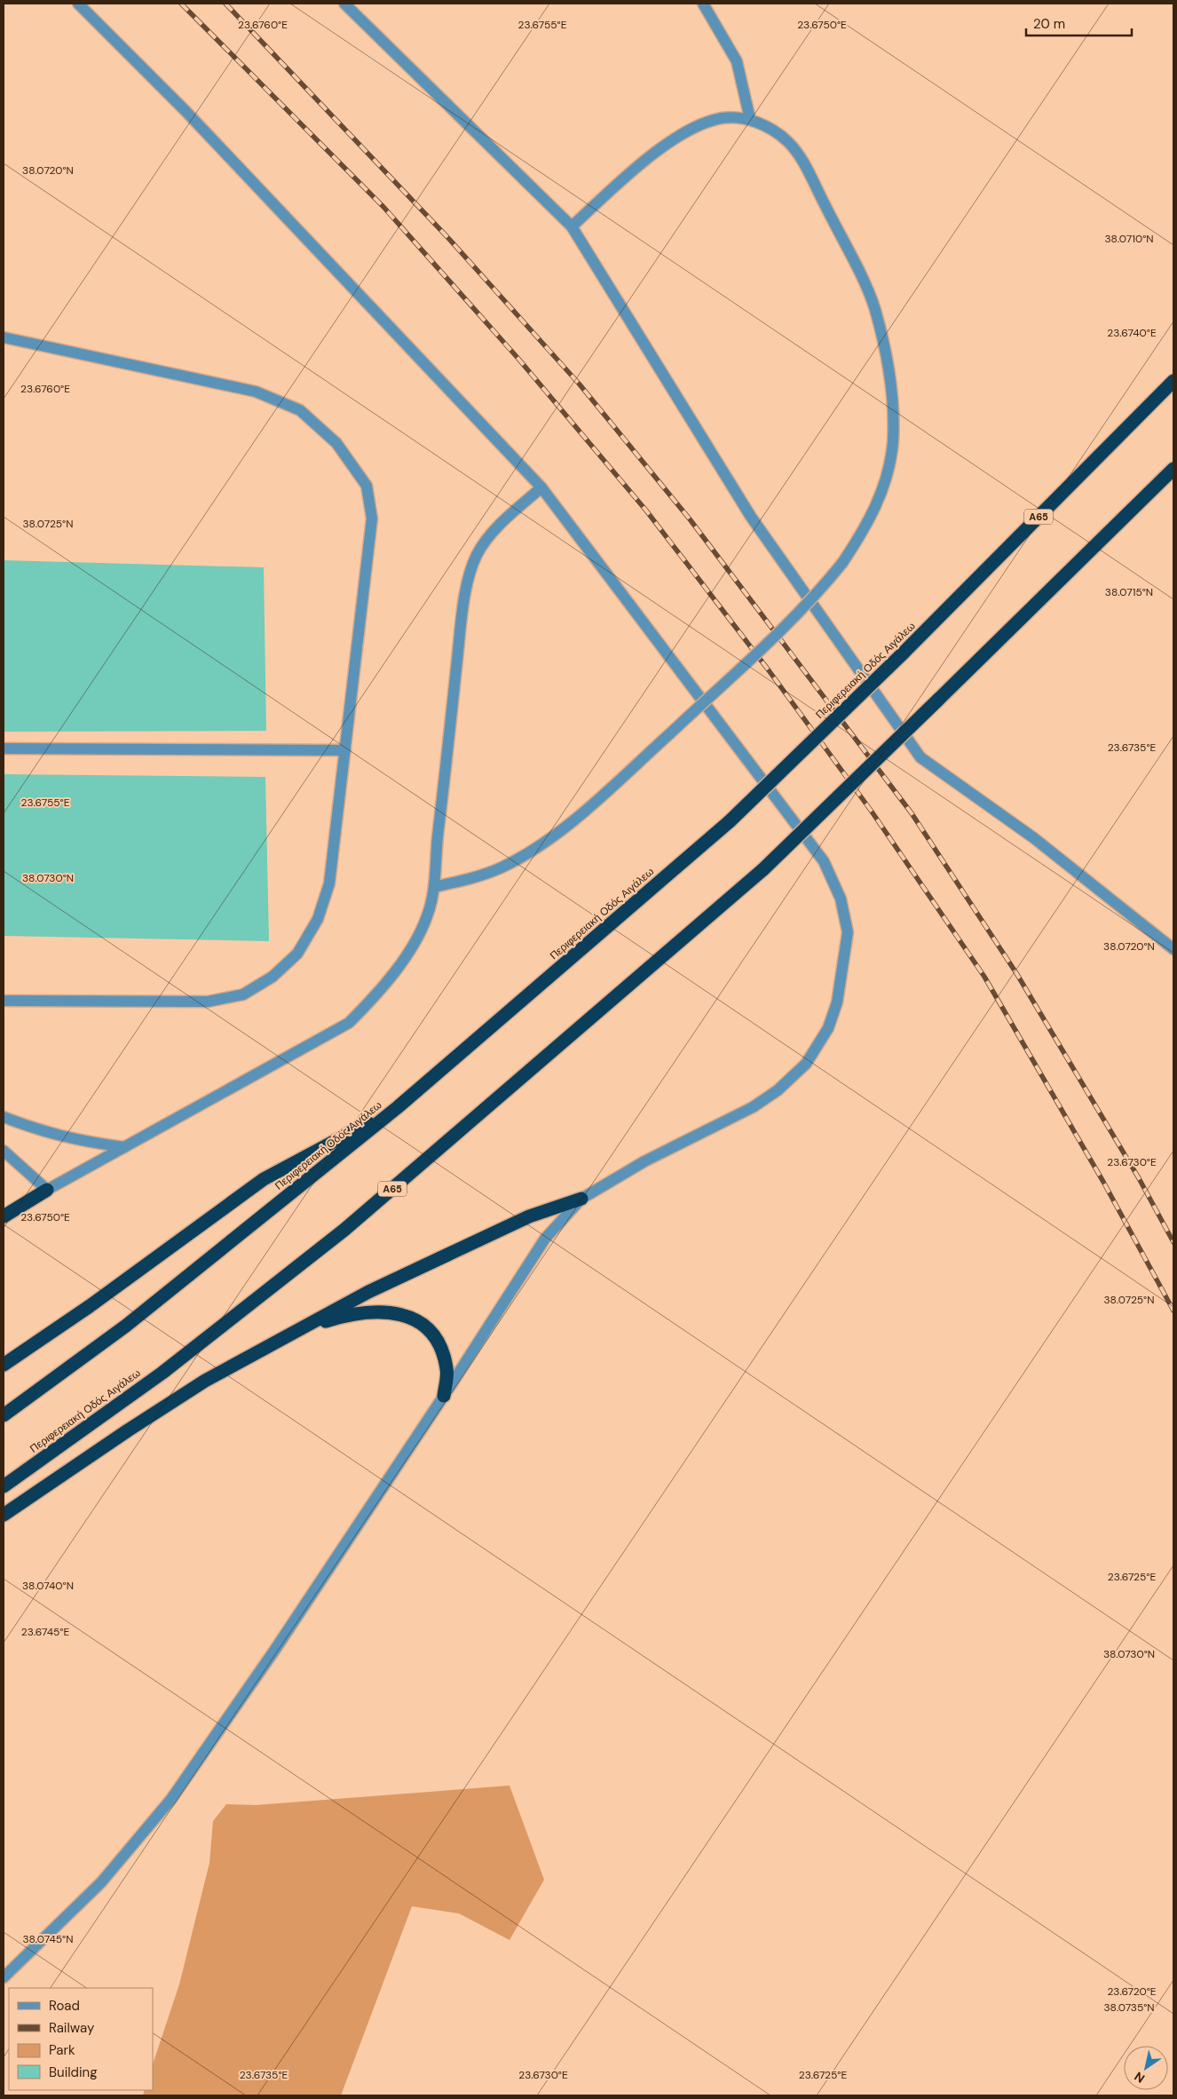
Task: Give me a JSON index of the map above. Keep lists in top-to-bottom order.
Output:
{
  "streets": {
    "highway": ["Α65", "Περιφερειακή Οδός Αιγάλεω"]
  },
  "legend": [
    "Road",
    "Railway",
    "Park",
    "Building"
  ],
  "scale_bar": "20 m",
  "north": "bottom left",
  "coordinates": [
    "23.6760°E",
    "23.6755°E",
    "23.6750°E",
    "38.0720°N",
    "38.0710°N",
    "23.6740°E",
    "38.0725°N",
    "38.0715°N",
    "23.6735°E",
    "38.0730°N",
    "23.6730°E",
    "23.6725°E",
    "38.0740°N",
    "23.6745°E",
    "38.0745°N",
    "23.6720°E",
    "38.0735°N"
  ]
}
